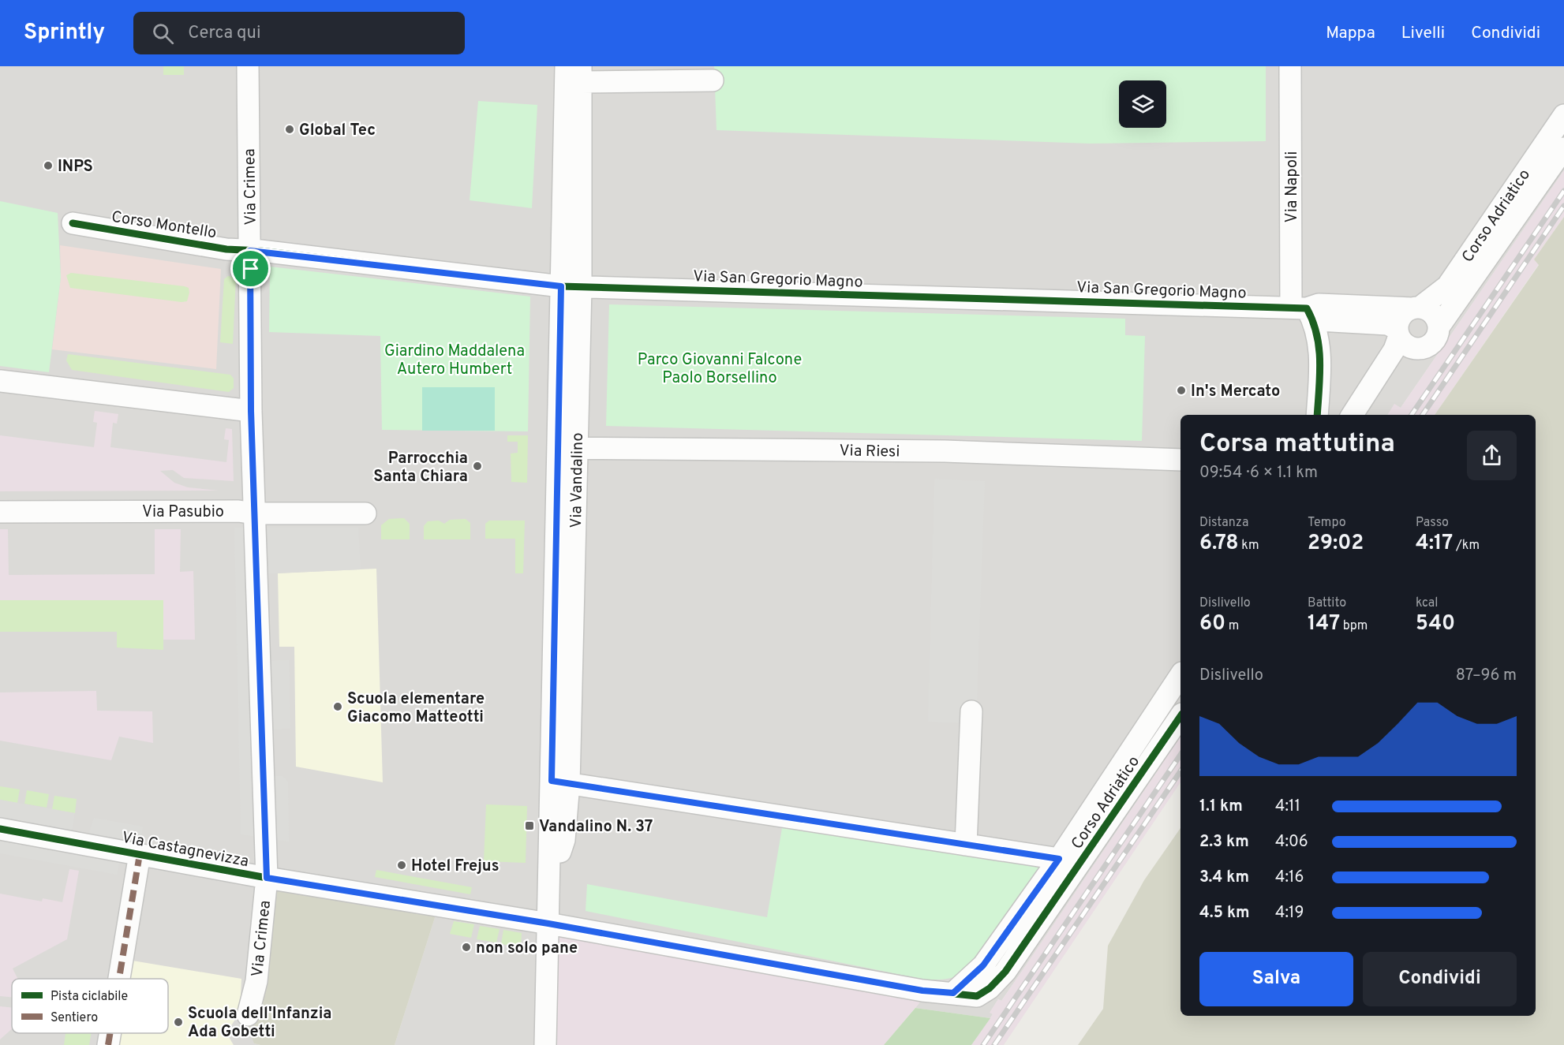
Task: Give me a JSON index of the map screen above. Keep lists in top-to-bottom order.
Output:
{
  "streets": {
    "street": [
      "Via Crimea",
      "Via Napoli",
      "Corso Adriatico",
      "Corso Montello",
      "Via San Gregorio Magno",
      "Via Riesi",
      "Via Vandalino",
      "Via Pasubio",
      "Via Castagnevizza"
    ]
  },
  "crossings": [
    ["Via Crimea", "Corso Montello"],
    ["Via Crimea", "Via San Gregorio Magno"],
    ["Via Crimea", "Via Pasubio"],
    ["Via Crimea", "Via Castagnevizza"],
    ["Via Napoli", "Via San Gregorio Magno"],
    ["Corso Adriatico", "Via San Gregorio Magno"],
    ["Corso Adriatico", "Via Vandalino"],
    ["Corso Adriatico", "Via Castagnevizza"],
    ["Corso Montello", "Via San Gregorio Magno"],
    ["Via San Gregorio Magno", "Via Vandalino"],
    ["Via Riesi", "Via Vandalino"],
    ["Via Vandalino", "Via Castagnevizza"]
  ],
  "parks": ["Giardino Maddalena Autero Humbert", "Parco Giovanni Falcone Paolo Borsellino"],
  "places": {
    "other": [
      "Global Tec",
      "INPS",
      "In's Mercato",
      "Parrocchia Santa Chiara",
      "Scuola elementare Giacomo Matteotti",
      "Hotel Frejus",
      "non solo pane",
      "Scuola dell'Infanzia Ada Gobetti"
    ],
    "transit": ["Vandalino N. 37"]
  },
  "legend": ["Pista ciclabile", "Sentiero"],
  "page": {
    "header": "Sprintly",
    "search": "Cerca qui",
    "nav": ["Mappa", "Livelli", "Condividi"],
    "heading": ["Corsa mattutina", "09:54 · 6 × 1.1 km"],
    "stats": [
      ["Distanza", "6.78 km"],
      ["Tempo", "29:02"],
      ["Passo", "4:17 /km"],
      ["Dislivello", "60 m"],
      ["Battito", "147 bpm"],
      ["kcal", "540"]
    ],
    "chart": ["Dislivello", "87–96 m"],
    "list": [
      {
        "name": "1.1 km",
        "note": "4:11"
      },
      {
        "name": "2.3 km",
        "note": "4:06"
      },
      {
        "name": "3.4 km",
        "note": "4:16"
      },
      {
        "name": "4.5 km",
        "note": "4:19"
      }
    ],
    "buttons": ["Salva", "Condividi"]
  }
}
